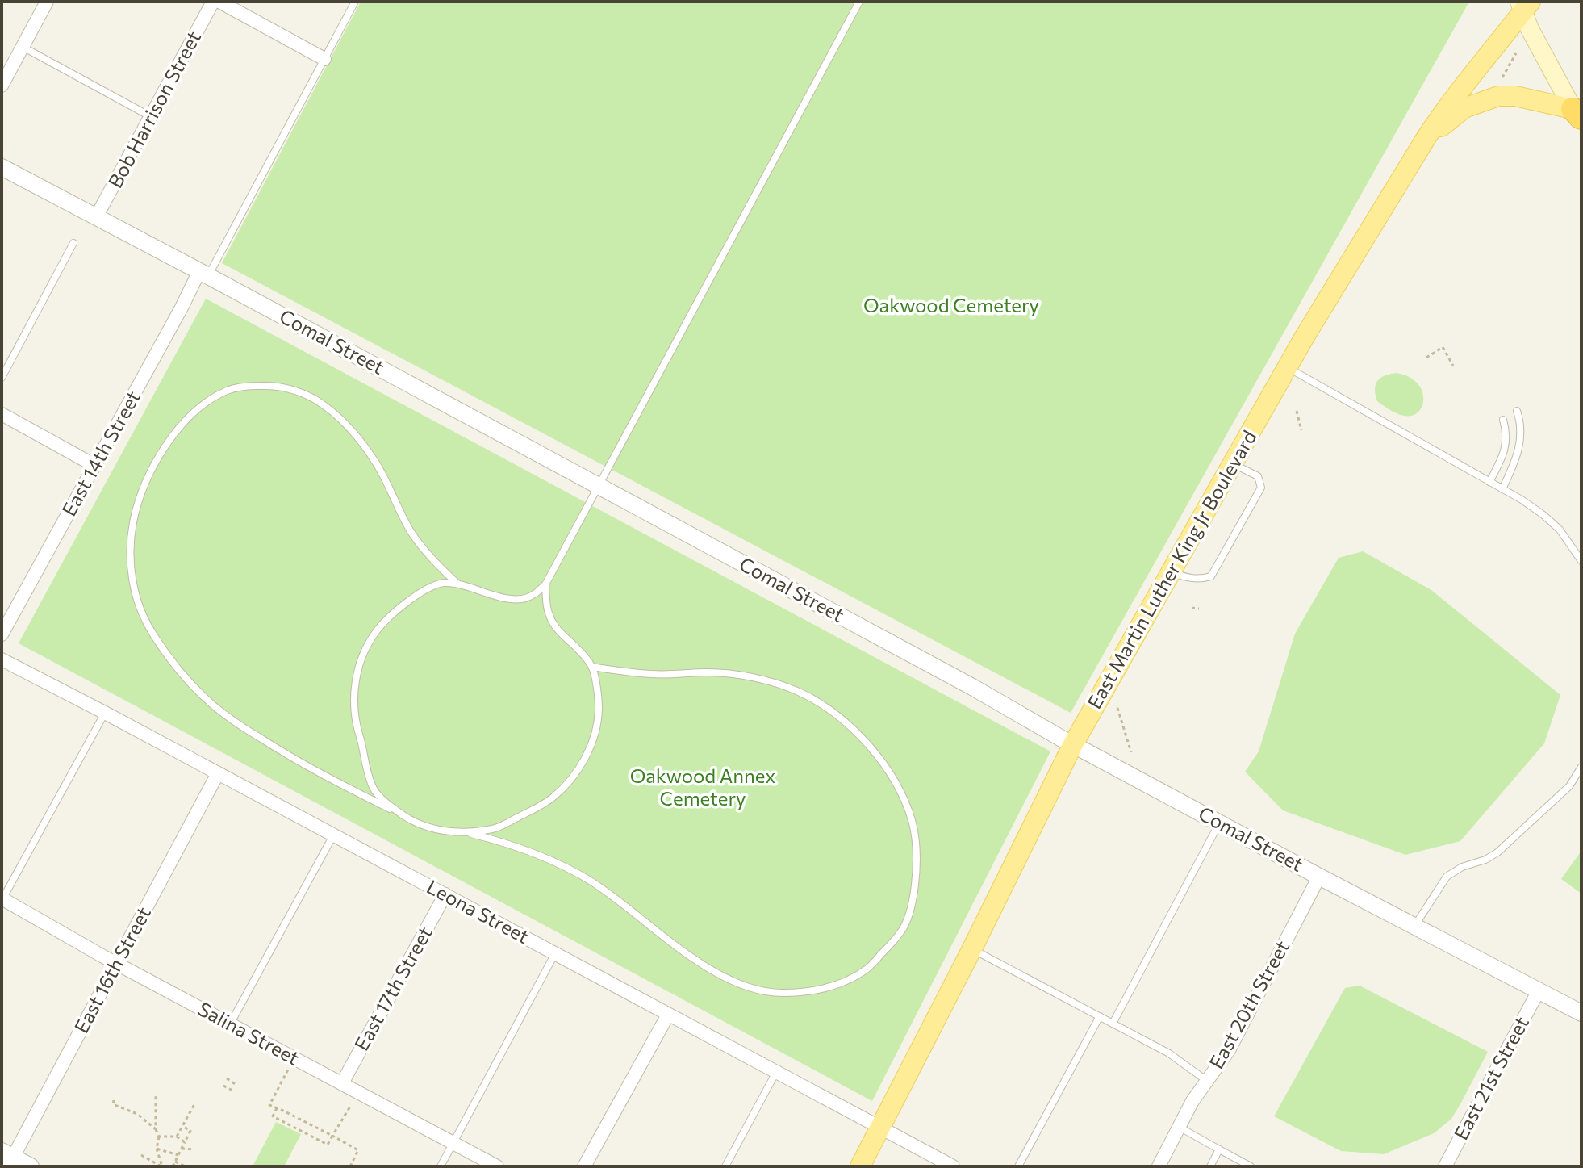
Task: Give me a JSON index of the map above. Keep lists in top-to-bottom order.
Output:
{
  "streets": {
    "main road": ["East Martin Luther King Jr Boulevard"],
    "street": [
      "Bob Harrison Street",
      "Comal Street",
      "East 14th Street",
      "Leona Street",
      "East 16th Street",
      "East 17th Street",
      "East 20th Street",
      "Salina Street",
      "East 21st Street"
    ]
  },
  "crossings": [
    ["Bob Harrison Street", "Comal Street"],
    ["Comal Street", "East 14th Street"],
    ["Comal Street", "East Martin Luther King Jr Boulevard"],
    ["Comal Street", "East 20th Street"],
    ["Comal Street", "East 21st Street"],
    ["East Martin Luther King Jr Boulevard", "Leona Street"],
    ["Leona Street", "East 16th Street"],
    ["Leona Street", "East 17th Street"],
    ["East 16th Street", "Salina Street"],
    ["East 17th Street", "Salina Street"]
  ],
  "parks": ["Oakwood Cemetery", "Oakwood Annex Cemetery"]
}
